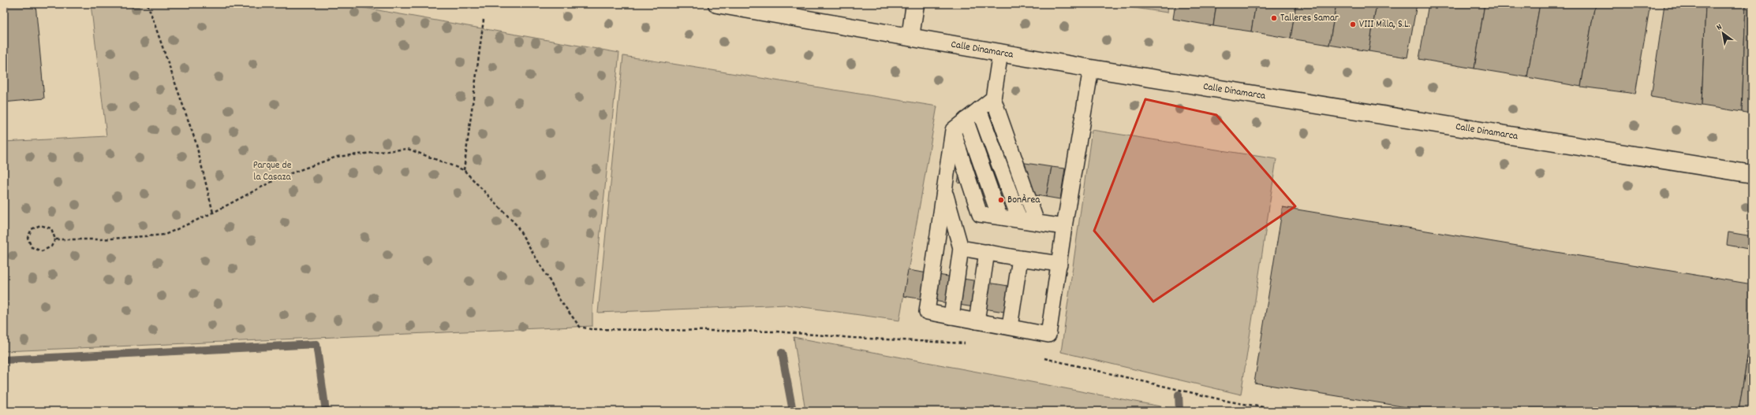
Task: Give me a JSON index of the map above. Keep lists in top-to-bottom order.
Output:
{
  "streets": {
    "street": ["Calle Dinamarca"]
  },
  "parks": ["Parque de la Casaza"],
  "places": ["Talleres Samar", "VIII Milla, S.L.", "BonÀrea"],
  "north": "top left"
}
